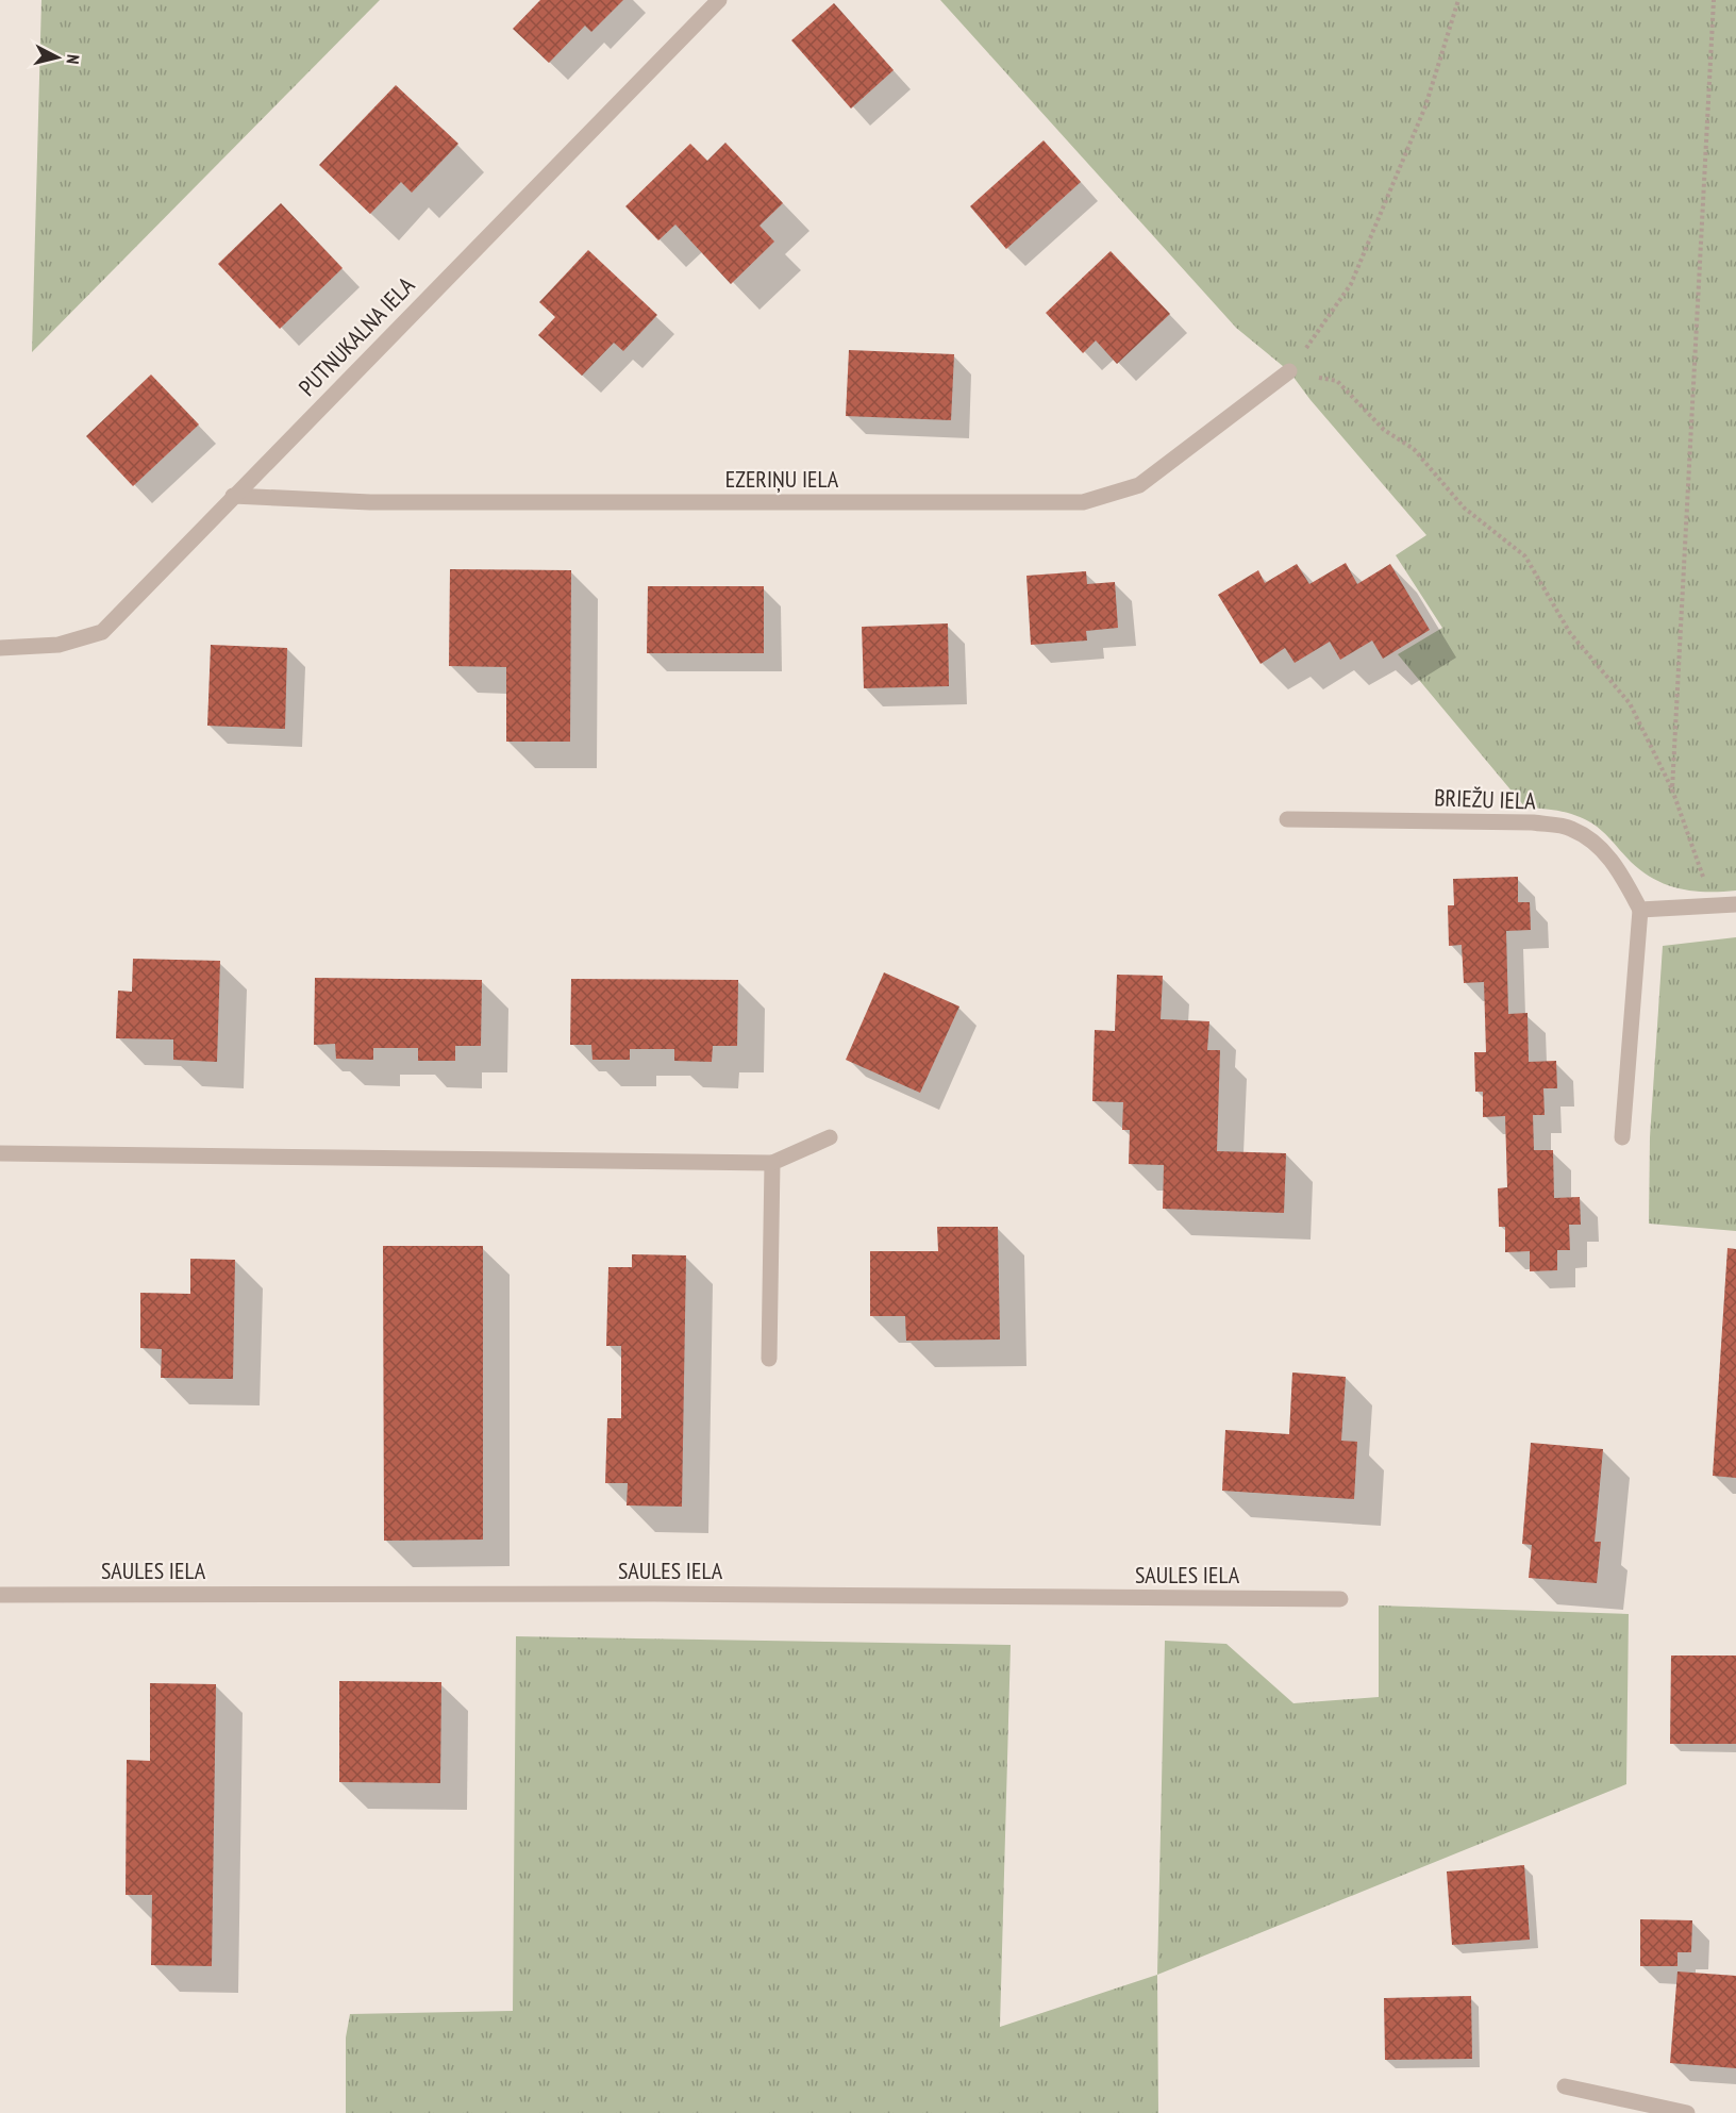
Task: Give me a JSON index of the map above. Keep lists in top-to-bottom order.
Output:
{
  "streets": {
    "street": [
      "PUTNUKALNA IELA",
      "EZERIŅU IELA",
      "BRIEŽU IELA",
      "SAULES IELA"
    ]
  },
  "crossings": [
    ["PUTNUKALNA IELA", "EZERIŅU IELA"]
  ],
  "north": "right"
}
